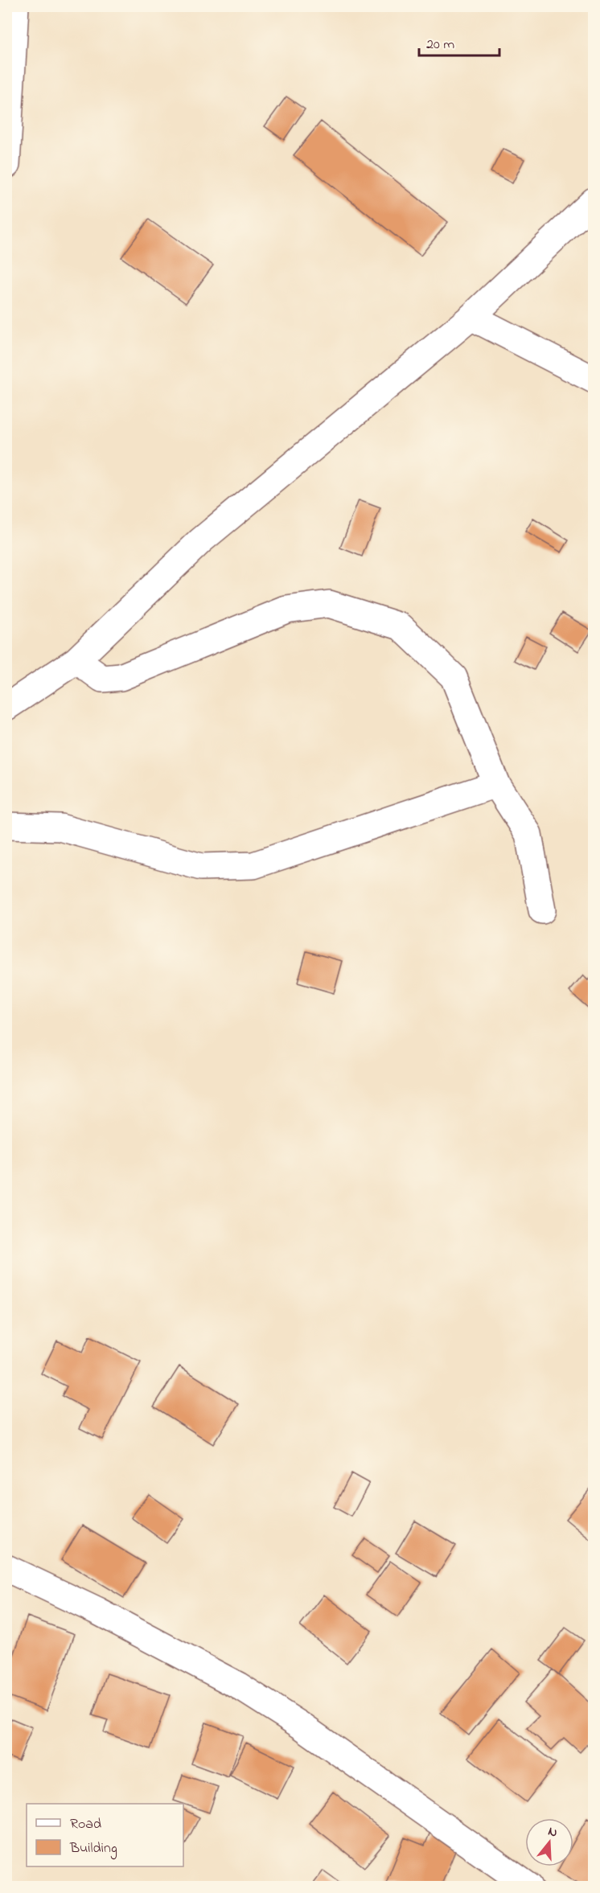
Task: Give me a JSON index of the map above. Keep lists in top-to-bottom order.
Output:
{
  "legend": ["Road", "Building"],
  "scale_bar": "20 m",
  "north": "top"
}
